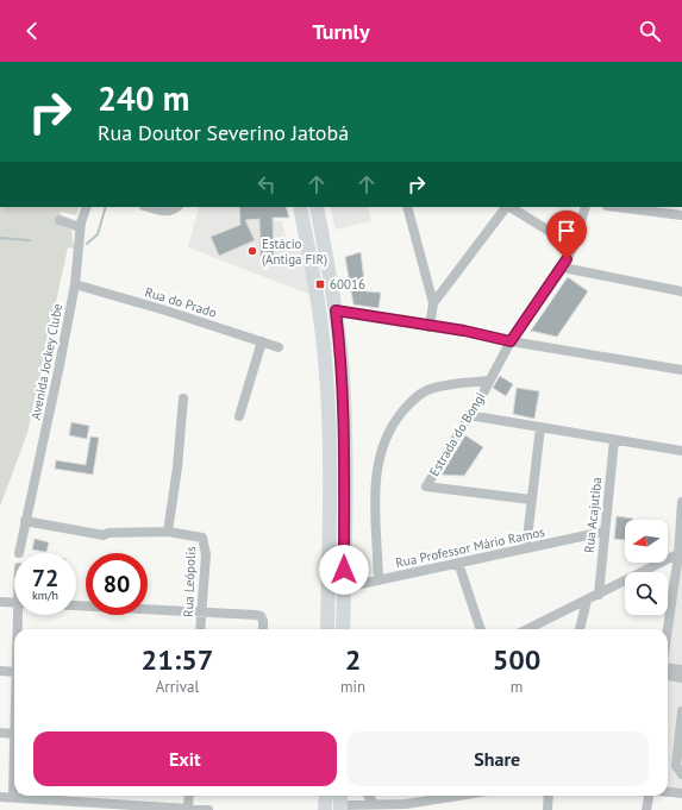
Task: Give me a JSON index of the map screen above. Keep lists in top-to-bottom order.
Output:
{
  "streets": {
    "street": [
      "Rua do Prado",
      "Avenida Jockey Clube",
      "Estrada do Bongi",
      "Rua Acajutiba",
      "Rua Professor Mário Ramos",
      "Rua Leópolis"
    ]
  },
  "crossings": [
    ["Rua do Prado", "Avenida Jockey Clube"],
    ["Estrada do Bongi", "Rua Professor Mário Ramos"],
    ["Rua Acajutiba", "Rua Professor Mário Ramos"]
  ],
  "places": {
    "other": ["Estácio (Antiga FIR)"],
    "transit": ["60016"]
  },
  "north": "left",
  "page": {
    "header": "Turnly",
    "turn": ["240 m", "Rua Doutor Severino Jatobá"],
    "speed": "72 km/h",
    "limit": "80",
    "eta": [
      "21:57",
      "Arrival",
      "2",
      "min",
      "500",
      "m"
    ],
    "buttons": ["Exit", "Share"]
  }
}
